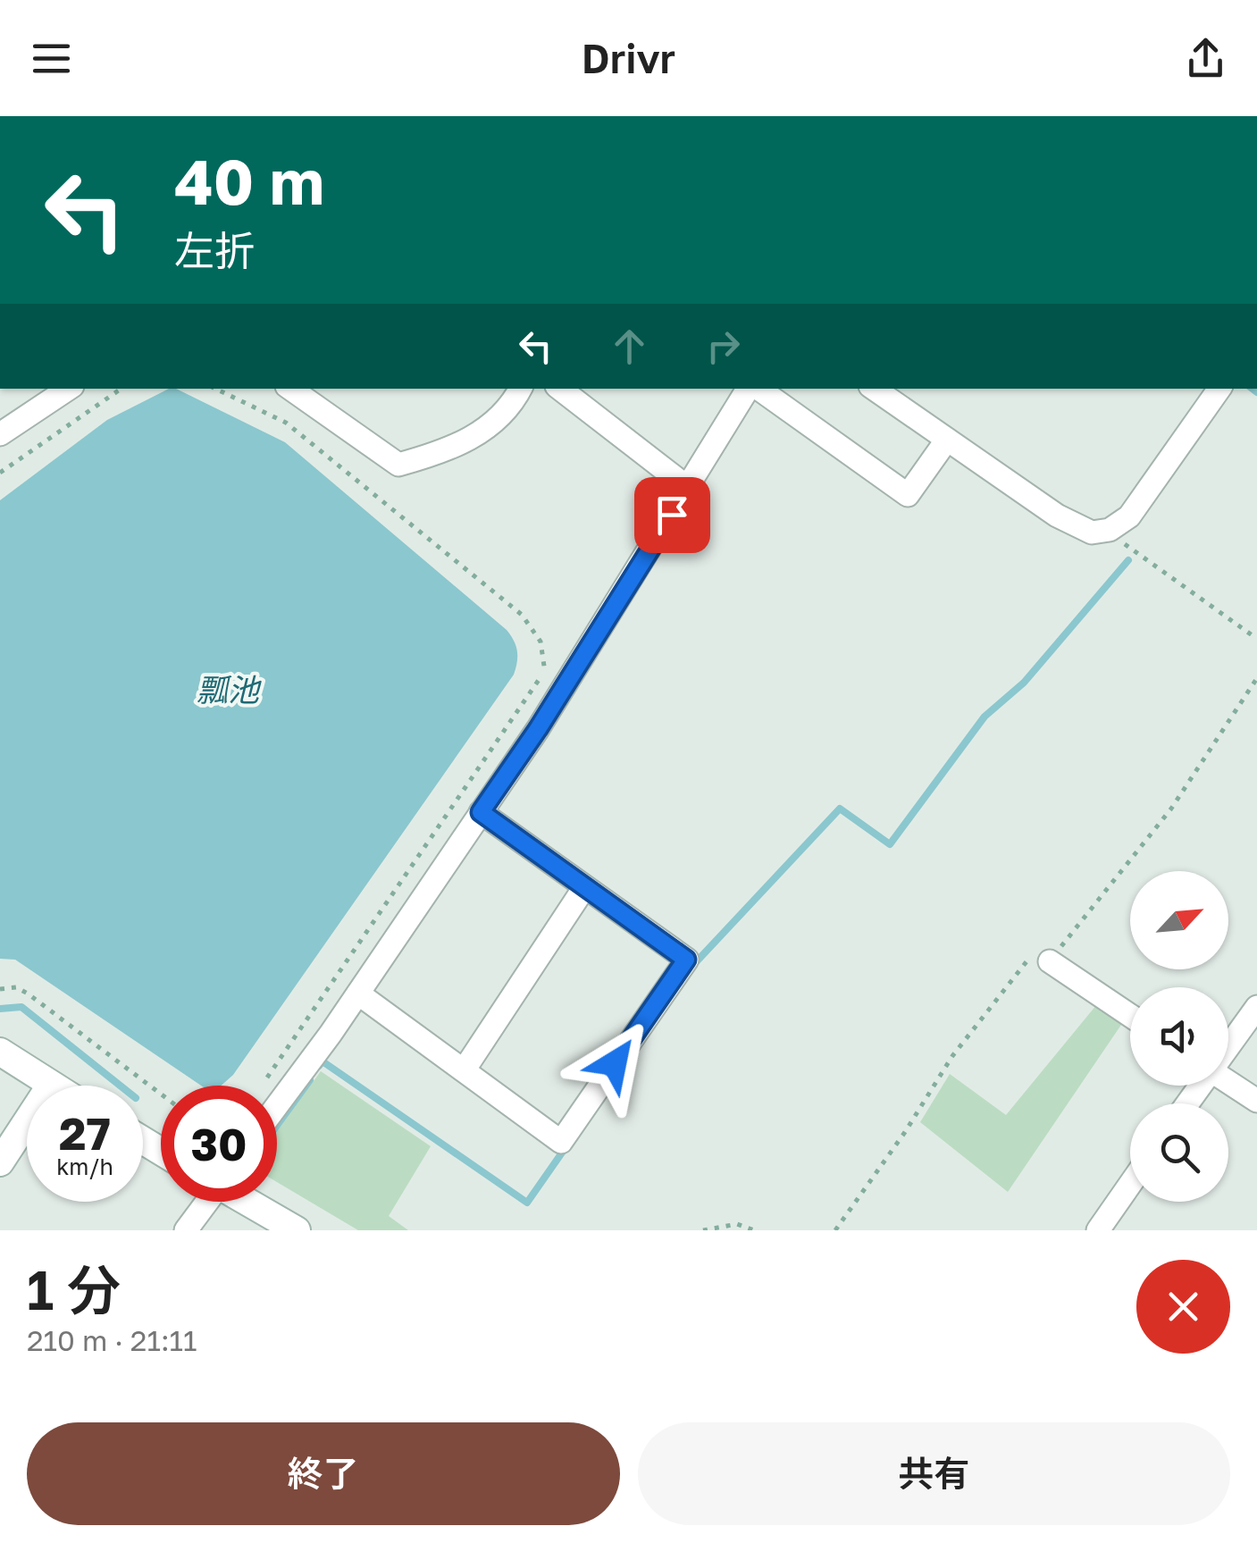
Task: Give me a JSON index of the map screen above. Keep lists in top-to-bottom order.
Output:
{
  "water": ["瓢池"],
  "north": "top right",
  "page": {
    "header": "Drivr",
    "turn": ["40 m", "左折"],
    "speed": "27 km/h",
    "limit": "30",
    "heading": ["1 分", "210 m · 21:11"],
    "buttons": ["終了", "共有"]
  }
}
